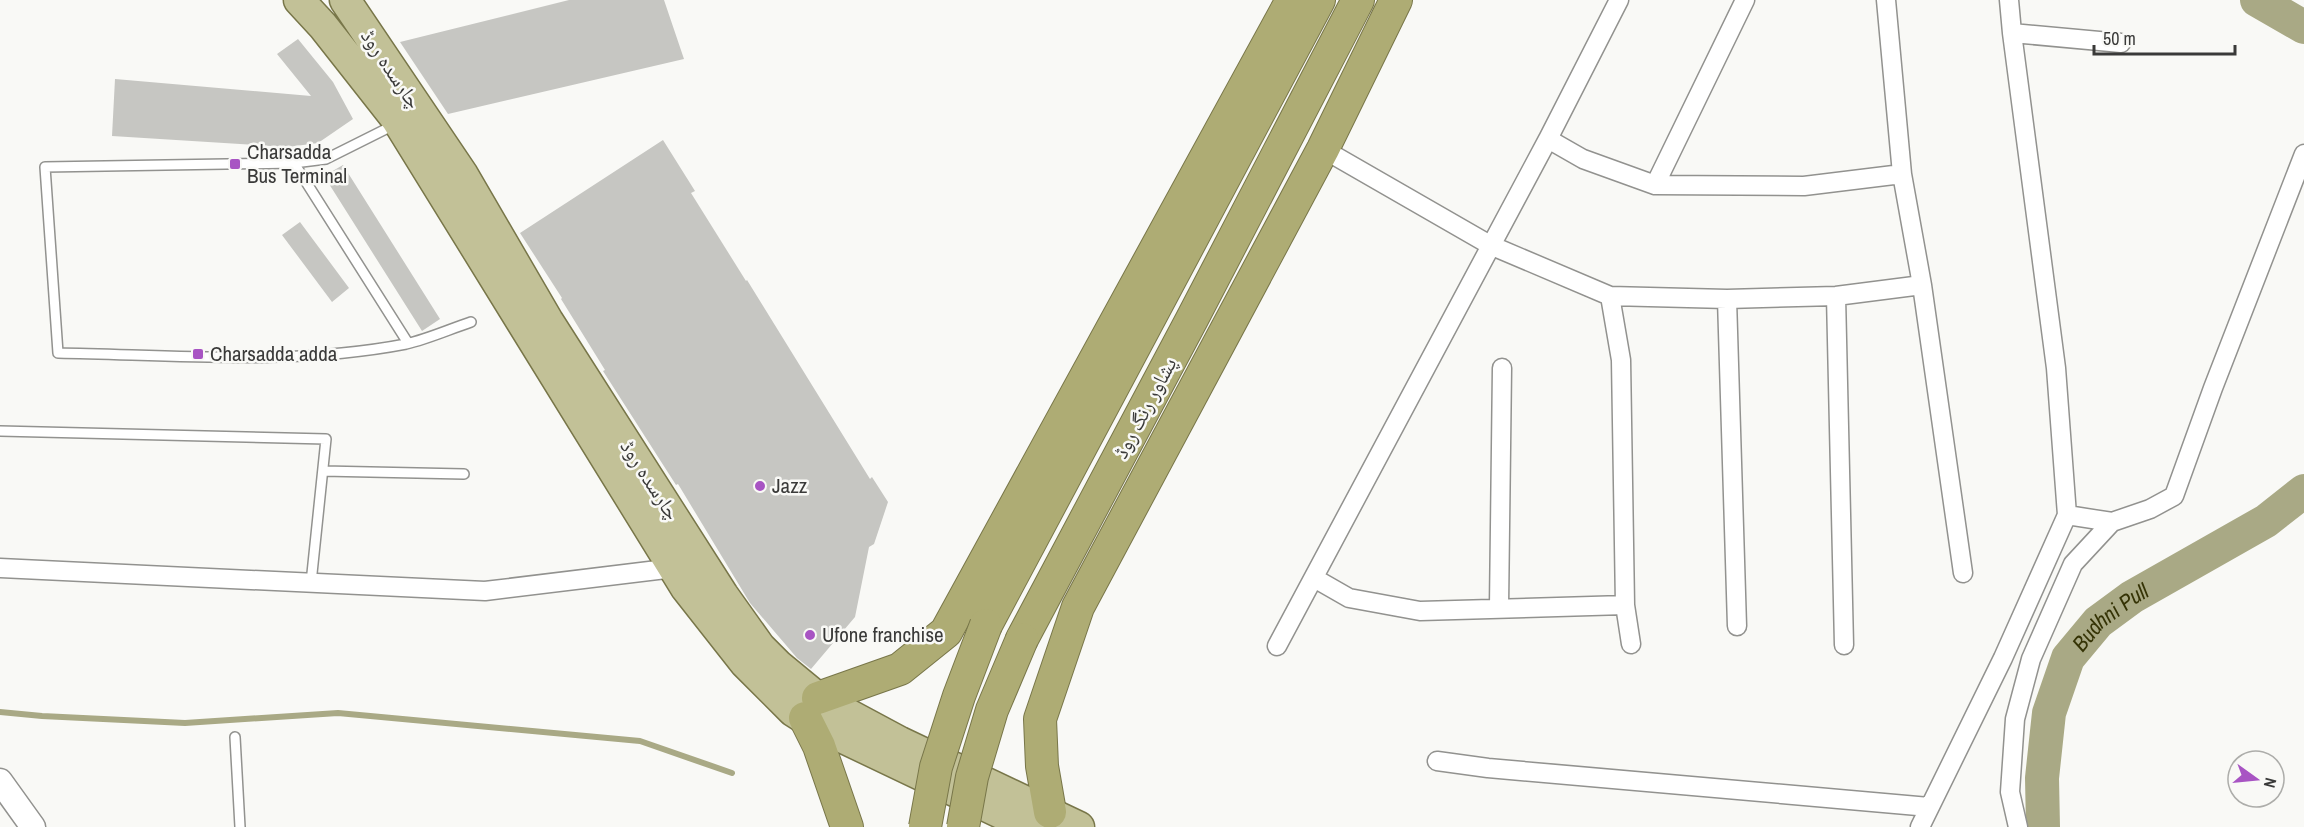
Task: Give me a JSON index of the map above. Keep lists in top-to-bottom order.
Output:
{
  "streets": {
    "highway": ["پشاور رنگ روڈ"],
    "main road": ["چارسدہ روڈ"]
  },
  "water": ["Budhni Pull"],
  "places": {
    "transit": ["Charsadda Bus Terminal", "Charsadda adda"],
    "other": ["Jazz", "Ufone franchise"]
  },
  "scale_bar": "50 m",
  "north": "right"
}
